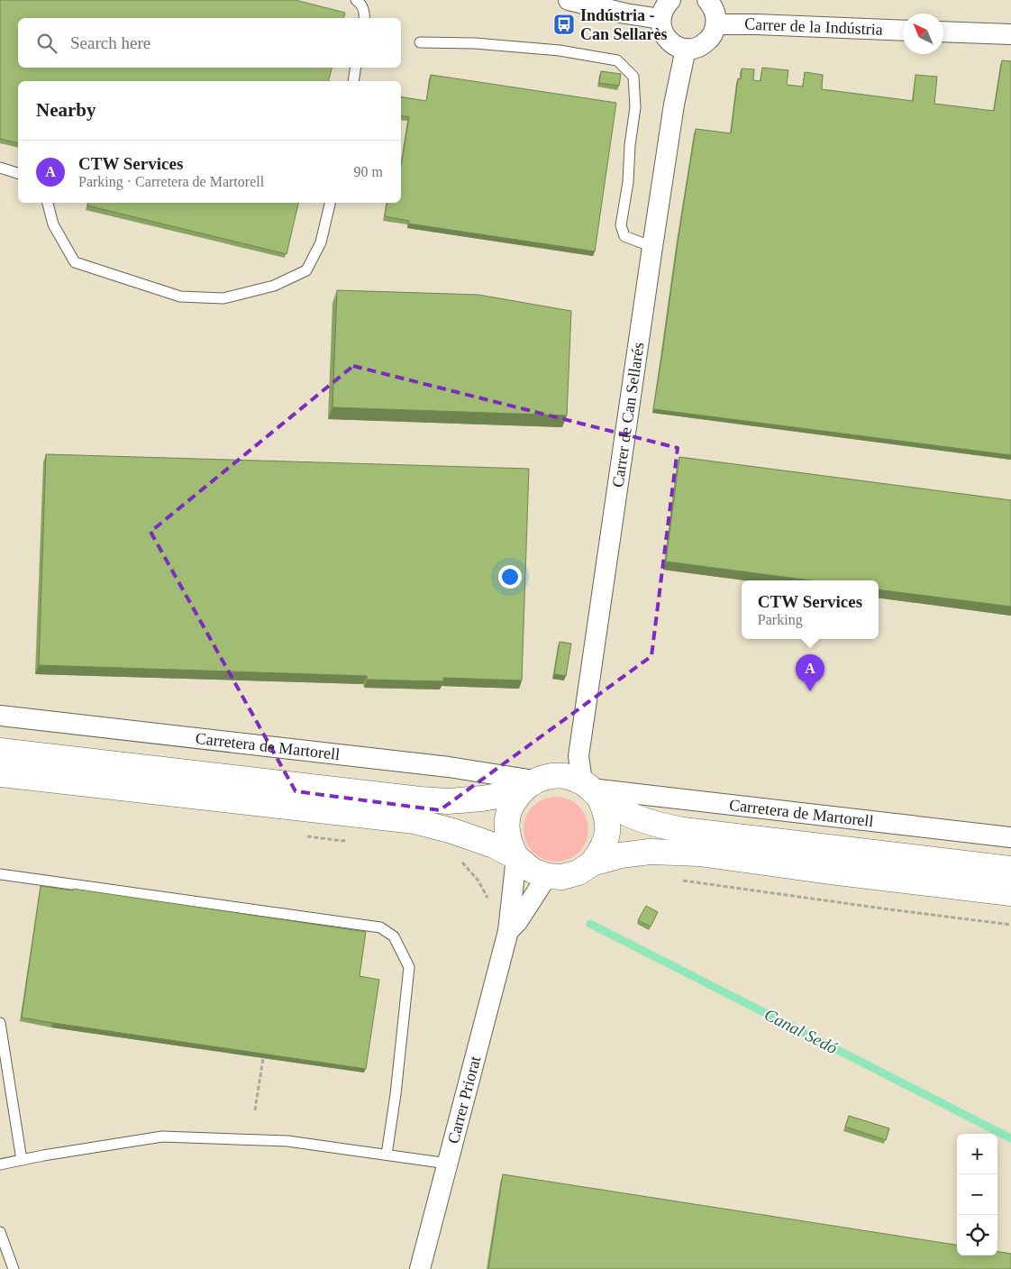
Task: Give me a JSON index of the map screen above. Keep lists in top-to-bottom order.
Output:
{
  "streets": {
    "main road": ["Carretera de Martorell"],
    "street": ["Carrer de la Indústria", "Carrer de Can Sellarés", "Carrer Priorat"]
  },
  "crossings": [
    ["Carrer de Can Sellarés", "Carretera de Martorell"],
    ["Carrer de Can Sellarés", "Carrer Priorat"],
    ["Carretera de Martorell", "Carrer Priorat"]
  ],
  "water": ["Canal Sedó"],
  "places": {
    "bus stop": ["Indústria - Can Sellarès"]
  },
  "north": "top left",
  "page": {
    "search": "Search here",
    "heading": "Nearby",
    "list": [
      {
        "mark": "A",
        "name": "CTW Services",
        "note": "Parking · Carretera de Martorell",
        "value": "90 m"
      }
    ],
    "popup": ["CTW Services", "Parking"],
    "pins": "A",
    "map_buttons": ["+", "−"]
  }
}
